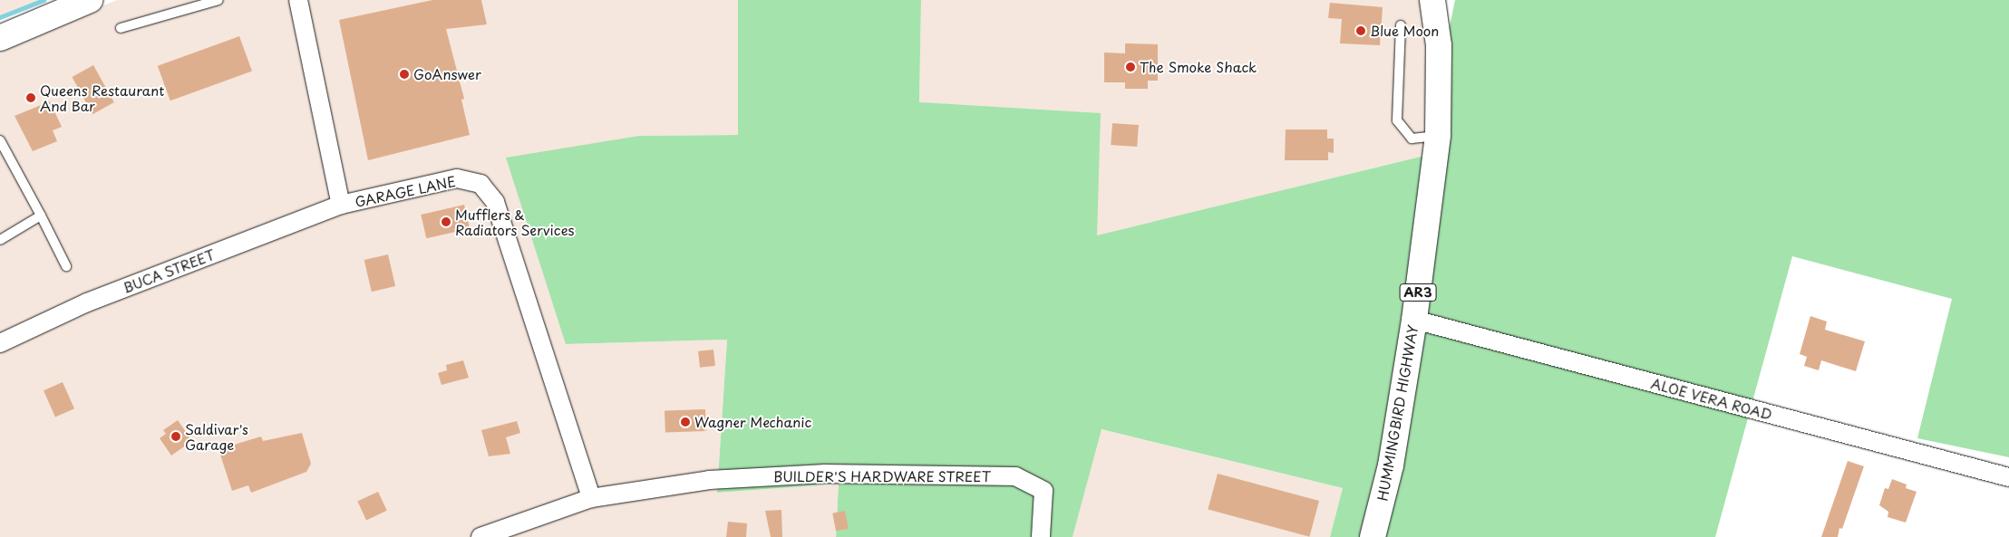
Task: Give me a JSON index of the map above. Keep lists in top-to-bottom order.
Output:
{
  "streets": {
    "main road": ["AR3", "HUMMINGBIRD HIGHWAY"],
    "street": [
      "GARAGE LANE",
      "BUCA STREET",
      "ALOE VERA ROAD",
      "BUILDER'S HARDWARE STREET"
    ]
  },
  "crossings": [
    ["GARAGE LANE", "BUCA STREET"],
    ["GARAGE LANE", "BUILDER'S HARDWARE STREET"],
    ["ALOE VERA ROAD", "HUMMINGBIRD HIGHWAY"]
  ],
  "places": [
    "Blue Moon",
    "The Smoke Shack",
    "GoAnswer",
    "Queens Restaurant And Bar",
    "Mufflers & Radiators Services",
    "Wagner Mechanic",
    "Saldivar's Garage"
  ]
}
